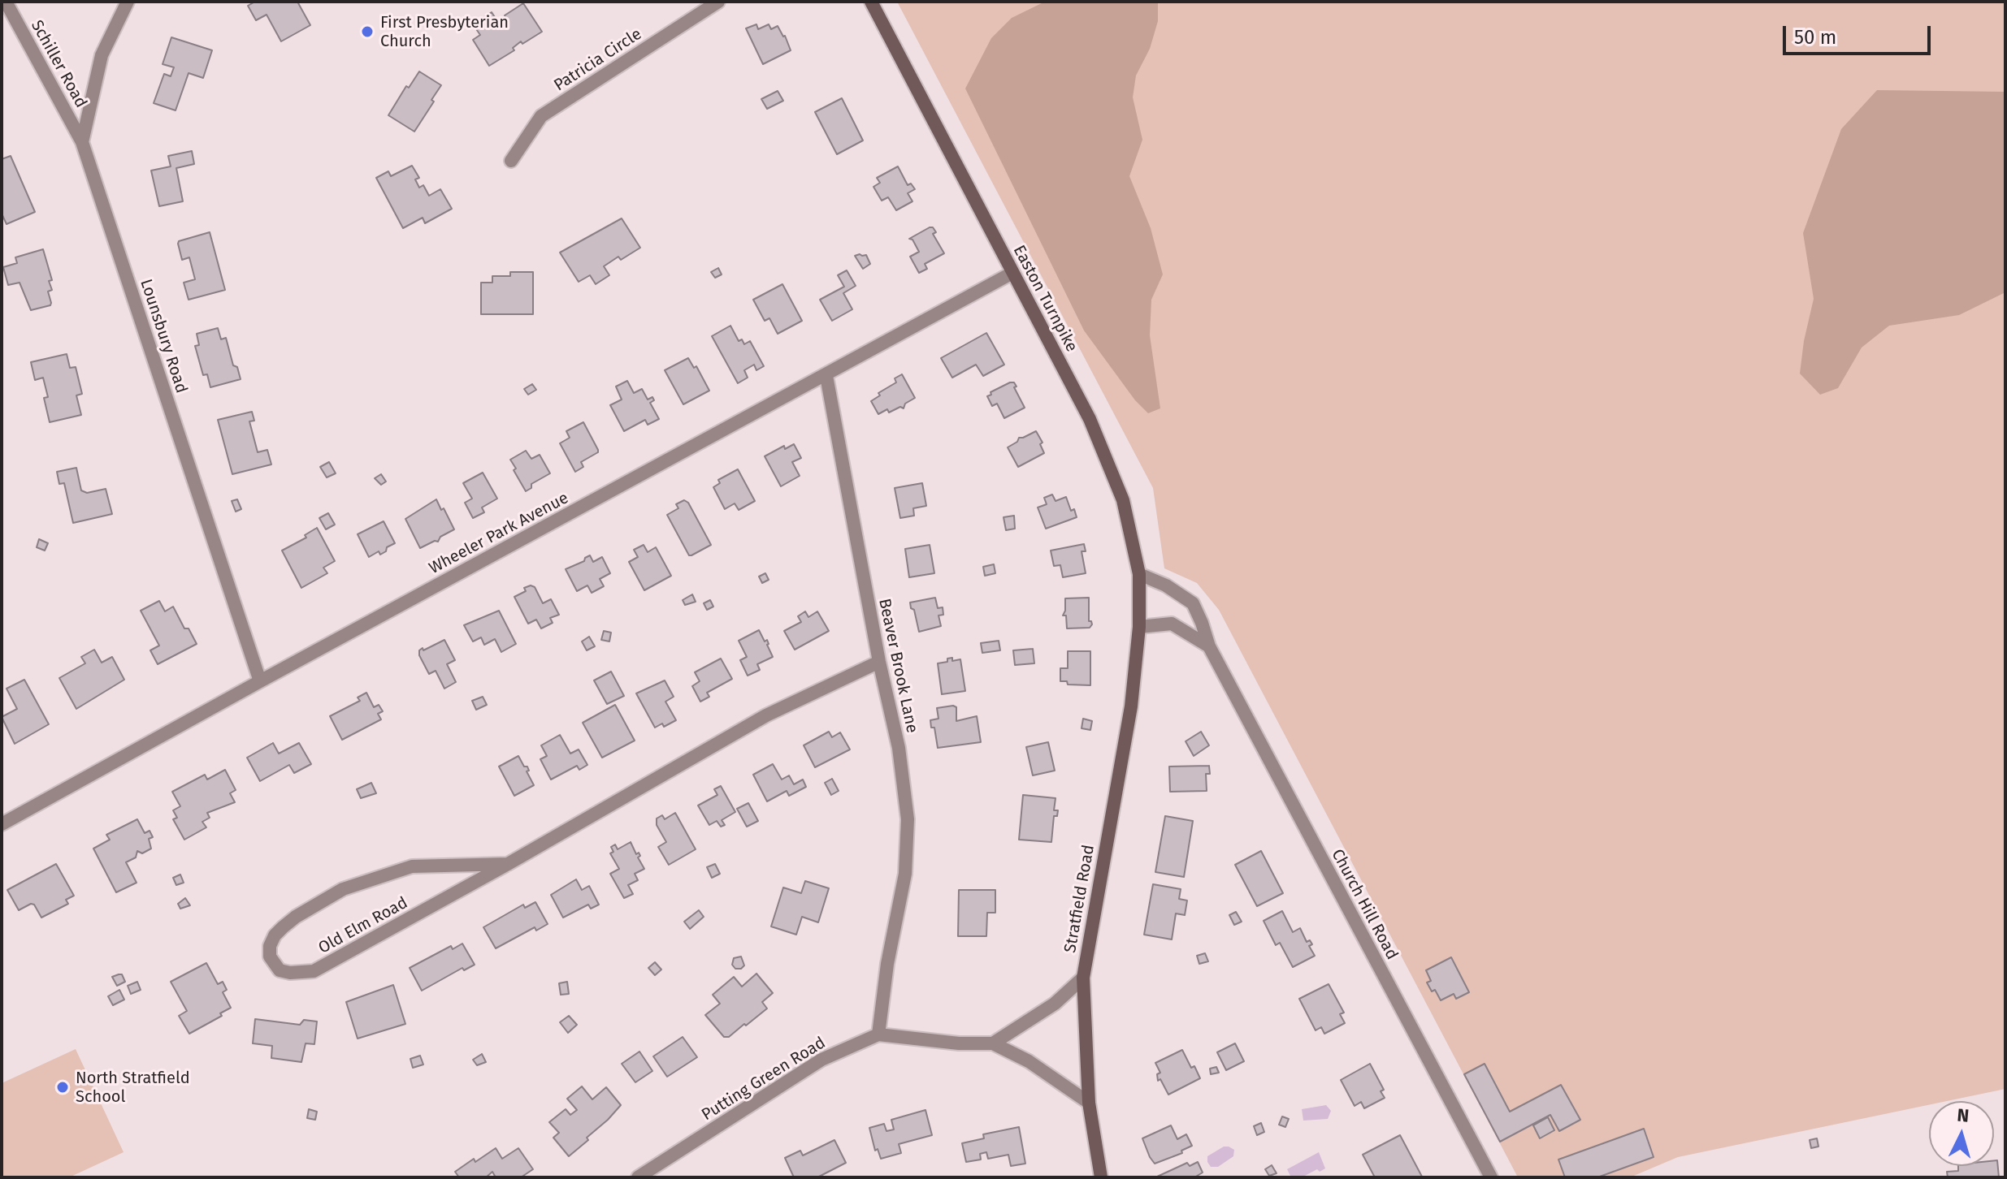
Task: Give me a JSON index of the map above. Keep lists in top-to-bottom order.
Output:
{
  "streets": {
    "main road": ["Easton Turnpike", "Stratfield Road"],
    "street": [
      "Patricia Circle",
      "Schiller Road",
      "Lounsbury Road",
      "Wheeler Park Avenue",
      "Beaver Brook Lane",
      "Church Hill Road",
      "Old Elm Road",
      "Putting Green Road"
    ]
  },
  "crossings": [
    ["Schiller Road", "Lounsbury Road"],
    ["Easton Turnpike", "Wheeler Park Avenue"],
    ["Easton Turnpike", "Stratfield Road"],
    ["Easton Turnpike", "Church Hill Road"],
    ["Lounsbury Road", "Wheeler Park Avenue"],
    ["Wheeler Park Avenue", "Beaver Brook Lane"],
    ["Beaver Brook Lane", "Old Elm Road"],
    ["Beaver Brook Lane", "Putting Green Road"]
  ],
  "places": ["First Presbyterian Church", "North Stratfield School"],
  "scale_bar": "50 m",
  "north": "top"
}
